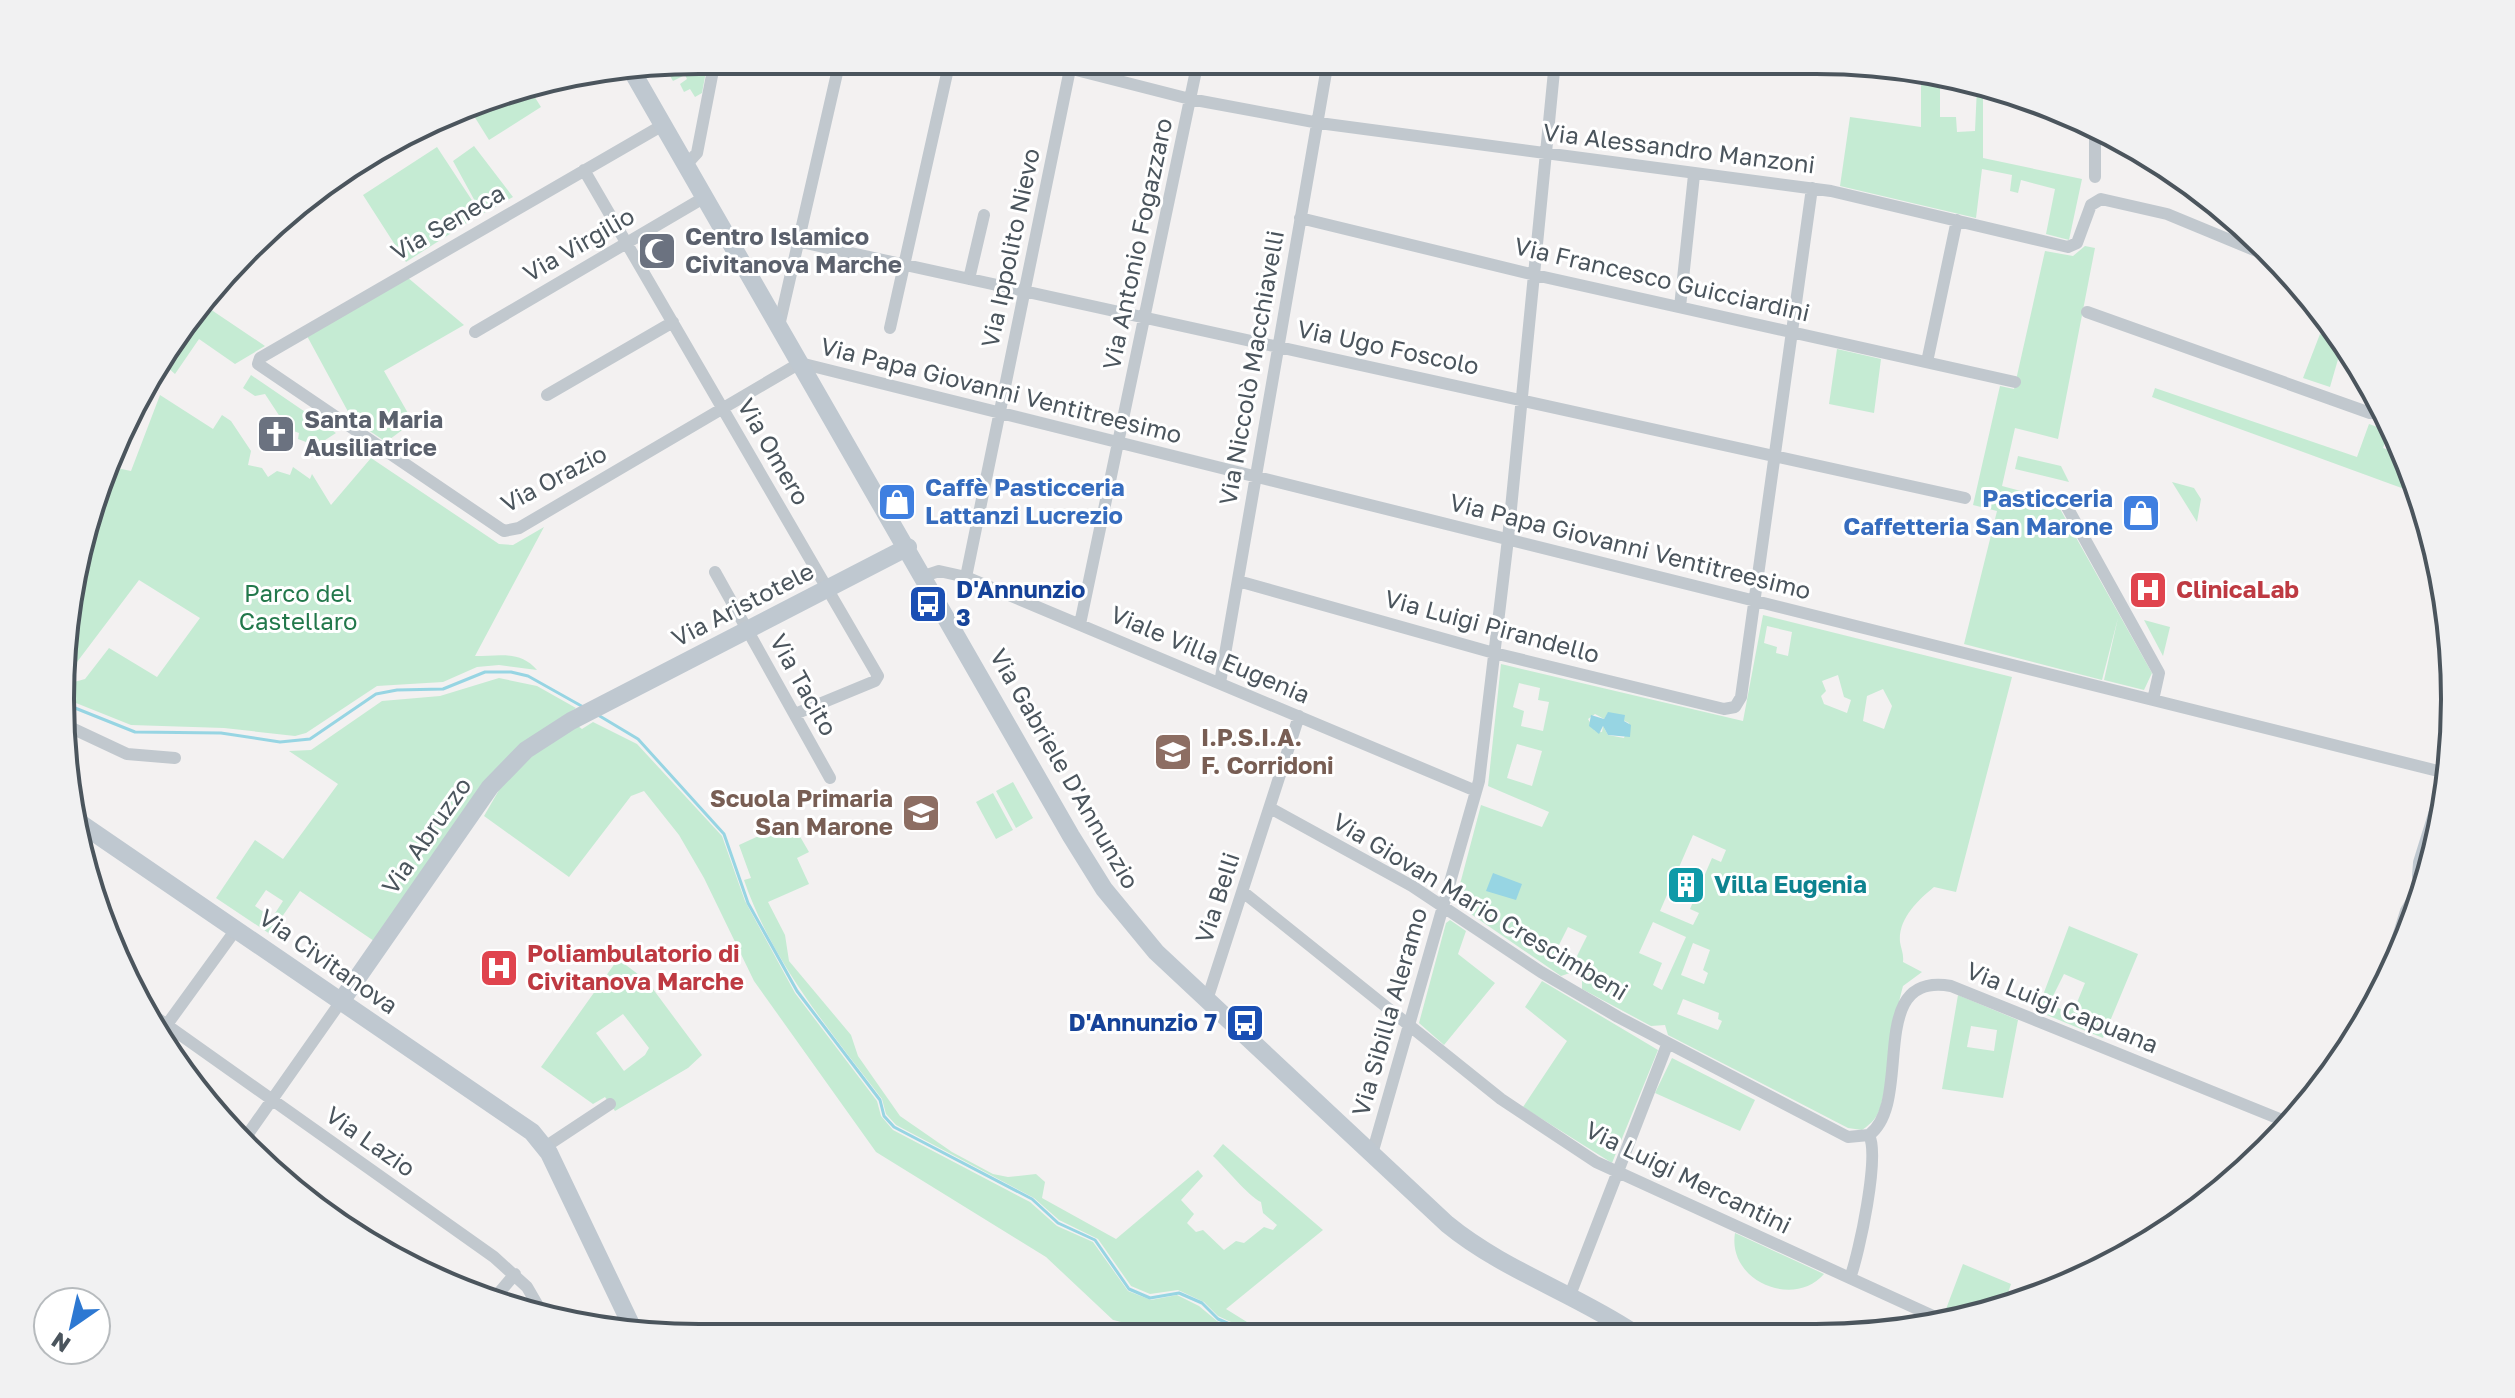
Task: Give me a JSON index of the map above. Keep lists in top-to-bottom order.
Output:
{
  "streets": {
    "main road": [
      "Via Aristotele",
      "Via Gabriele D'Annunzio",
      "Via Abruzzo",
      "Via Civitanova"
    ],
    "street": [
      "Via Alessandro Manzoni",
      "Via Seneca",
      "Via Antonio Fogazzaro",
      "Via Virgilio",
      "Via Ippolito Nievo",
      "Via Francesco Guicciardini",
      "Via Ugo Foscolo",
      "Via Niccolò Macchiavelli",
      "Via Papa Giovanni Ventitreesimo",
      "Via Omero",
      "Via Orazio",
      "Via Luigi Pirandello",
      "Viale Villa Eugenia",
      "Via Tacito",
      "Via Belli",
      "Via Giovan Mario Crescimbeni",
      "Via Luigi Capuana",
      "Via Sibilla Aleramo",
      "Via Lazio",
      "Via Luigi Mercantini"
    ]
  },
  "crossings": [
    ["Via Alessandro Manzoni", "Via Antonio Fogazzaro"],
    ["Via Alessandro Manzoni", "Via Niccolò Macchiavelli"],
    ["Via Alessandro Manzoni", "Via Sibilla Aleramo"],
    ["Via Seneca", "Via Omero"],
    ["Via Seneca", "Via Orazio"],
    ["Via Seneca", "Via Gabriele D'Annunzio"],
    ["Via Antonio Fogazzaro", "Via Ugo Foscolo"],
    ["Via Antonio Fogazzaro", "Via Papa Giovanni Ventitreesimo"],
    ["Via Antonio Fogazzaro", "Viale Villa Eugenia"],
    ["Via Virgilio", "Via Omero"],
    ["Via Virgilio", "Via Gabriele D'Annunzio"],
    ["Via Ippolito Nievo", "Via Ugo Foscolo"],
    ["Via Ippolito Nievo", "Via Papa Giovanni Ventitreesimo"],
    ["Via Ippolito Nievo", "Viale Villa Eugenia"],
    ["Via Francesco Guicciardini", "Via Niccolò Macchiavelli"],
    ["Via Francesco Guicciardini", "Via Sibilla Aleramo"],
    ["Via Ugo Foscolo", "Via Niccolò Macchiavelli"],
    ["Via Ugo Foscolo", "Via Sibilla Aleramo"],
    ["Via Niccolò Macchiavelli", "Via Papa Giovanni Ventitreesimo"],
    ["Via Niccolò Macchiavelli", "Via Luigi Pirandello"],
    ["Via Niccolò Macchiavelli", "Viale Villa Eugenia"],
    ["Via Papa Giovanni Ventitreesimo", "Via Orazio"],
    ["Via Papa Giovanni Ventitreesimo", "Via Luigi Pirandello"],
    ["Via Papa Giovanni Ventitreesimo", "Via Gabriele D'Annunzio"],
    ["Via Papa Giovanni Ventitreesimo", "Via Sibilla Aleramo"],
    ["Via Omero", "Via Orazio"],
    ["Via Omero", "Via Aristotele"],
    ["Via Omero", "Via Tacito"],
    ["Via Orazio", "Via Gabriele D'Annunzio"],
    ["Via Aristotele", "Via Tacito"],
    ["Via Aristotele", "Via Gabriele D'Annunzio"],
    ["Via Aristotele", "Via Abruzzo"],
    ["Via Luigi Pirandello", "Via Sibilla Aleramo"],
    ["Viale Villa Eugenia", "Via Gabriele D'Annunzio"],
    ["Viale Villa Eugenia", "Via Belli"],
    ["Viale Villa Eugenia", "Via Sibilla Aleramo"],
    ["Via Gabriele D'Annunzio", "Via Belli"],
    ["Via Gabriele D'Annunzio", "Via Sibilla Aleramo"],
    ["Via Abruzzo", "Via Civitanova"],
    ["Via Belli", "Via Giovan Mario Crescimbeni"],
    ["Via Belli", "Via Luigi Mercantini"],
    ["Via Giovan Mario Crescimbeni", "Via Sibilla Aleramo"],
    ["Via Luigi Capuana", "Via Luigi Mercantini"],
    ["Via Sibilla Aleramo", "Via Luigi Mercantini"]
  ],
  "parks": ["Parco del Castellaro"],
  "places": {
    "mosque": ["Centro Islamico Civitanova Marche"],
    "church": ["Santa Maria Ausiliatrice"],
    "shop": ["Caffè Pasticceria Lattanzi Lucrezio", "Pasticceria Caffetteria San Marone"],
    "hospital": ["ClinicaLab", "Poliambulatorio di Civitanova Marche"],
    "bus stop": ["D'Annunzio 3", "D'Annunzio 7"],
    "school or university": ["I.P.S.I.A. F. Corridoni", "Scuola Primaria San Marone"],
    "building": ["Villa Eugenia"]
  },
  "north": "bottom left"
}
